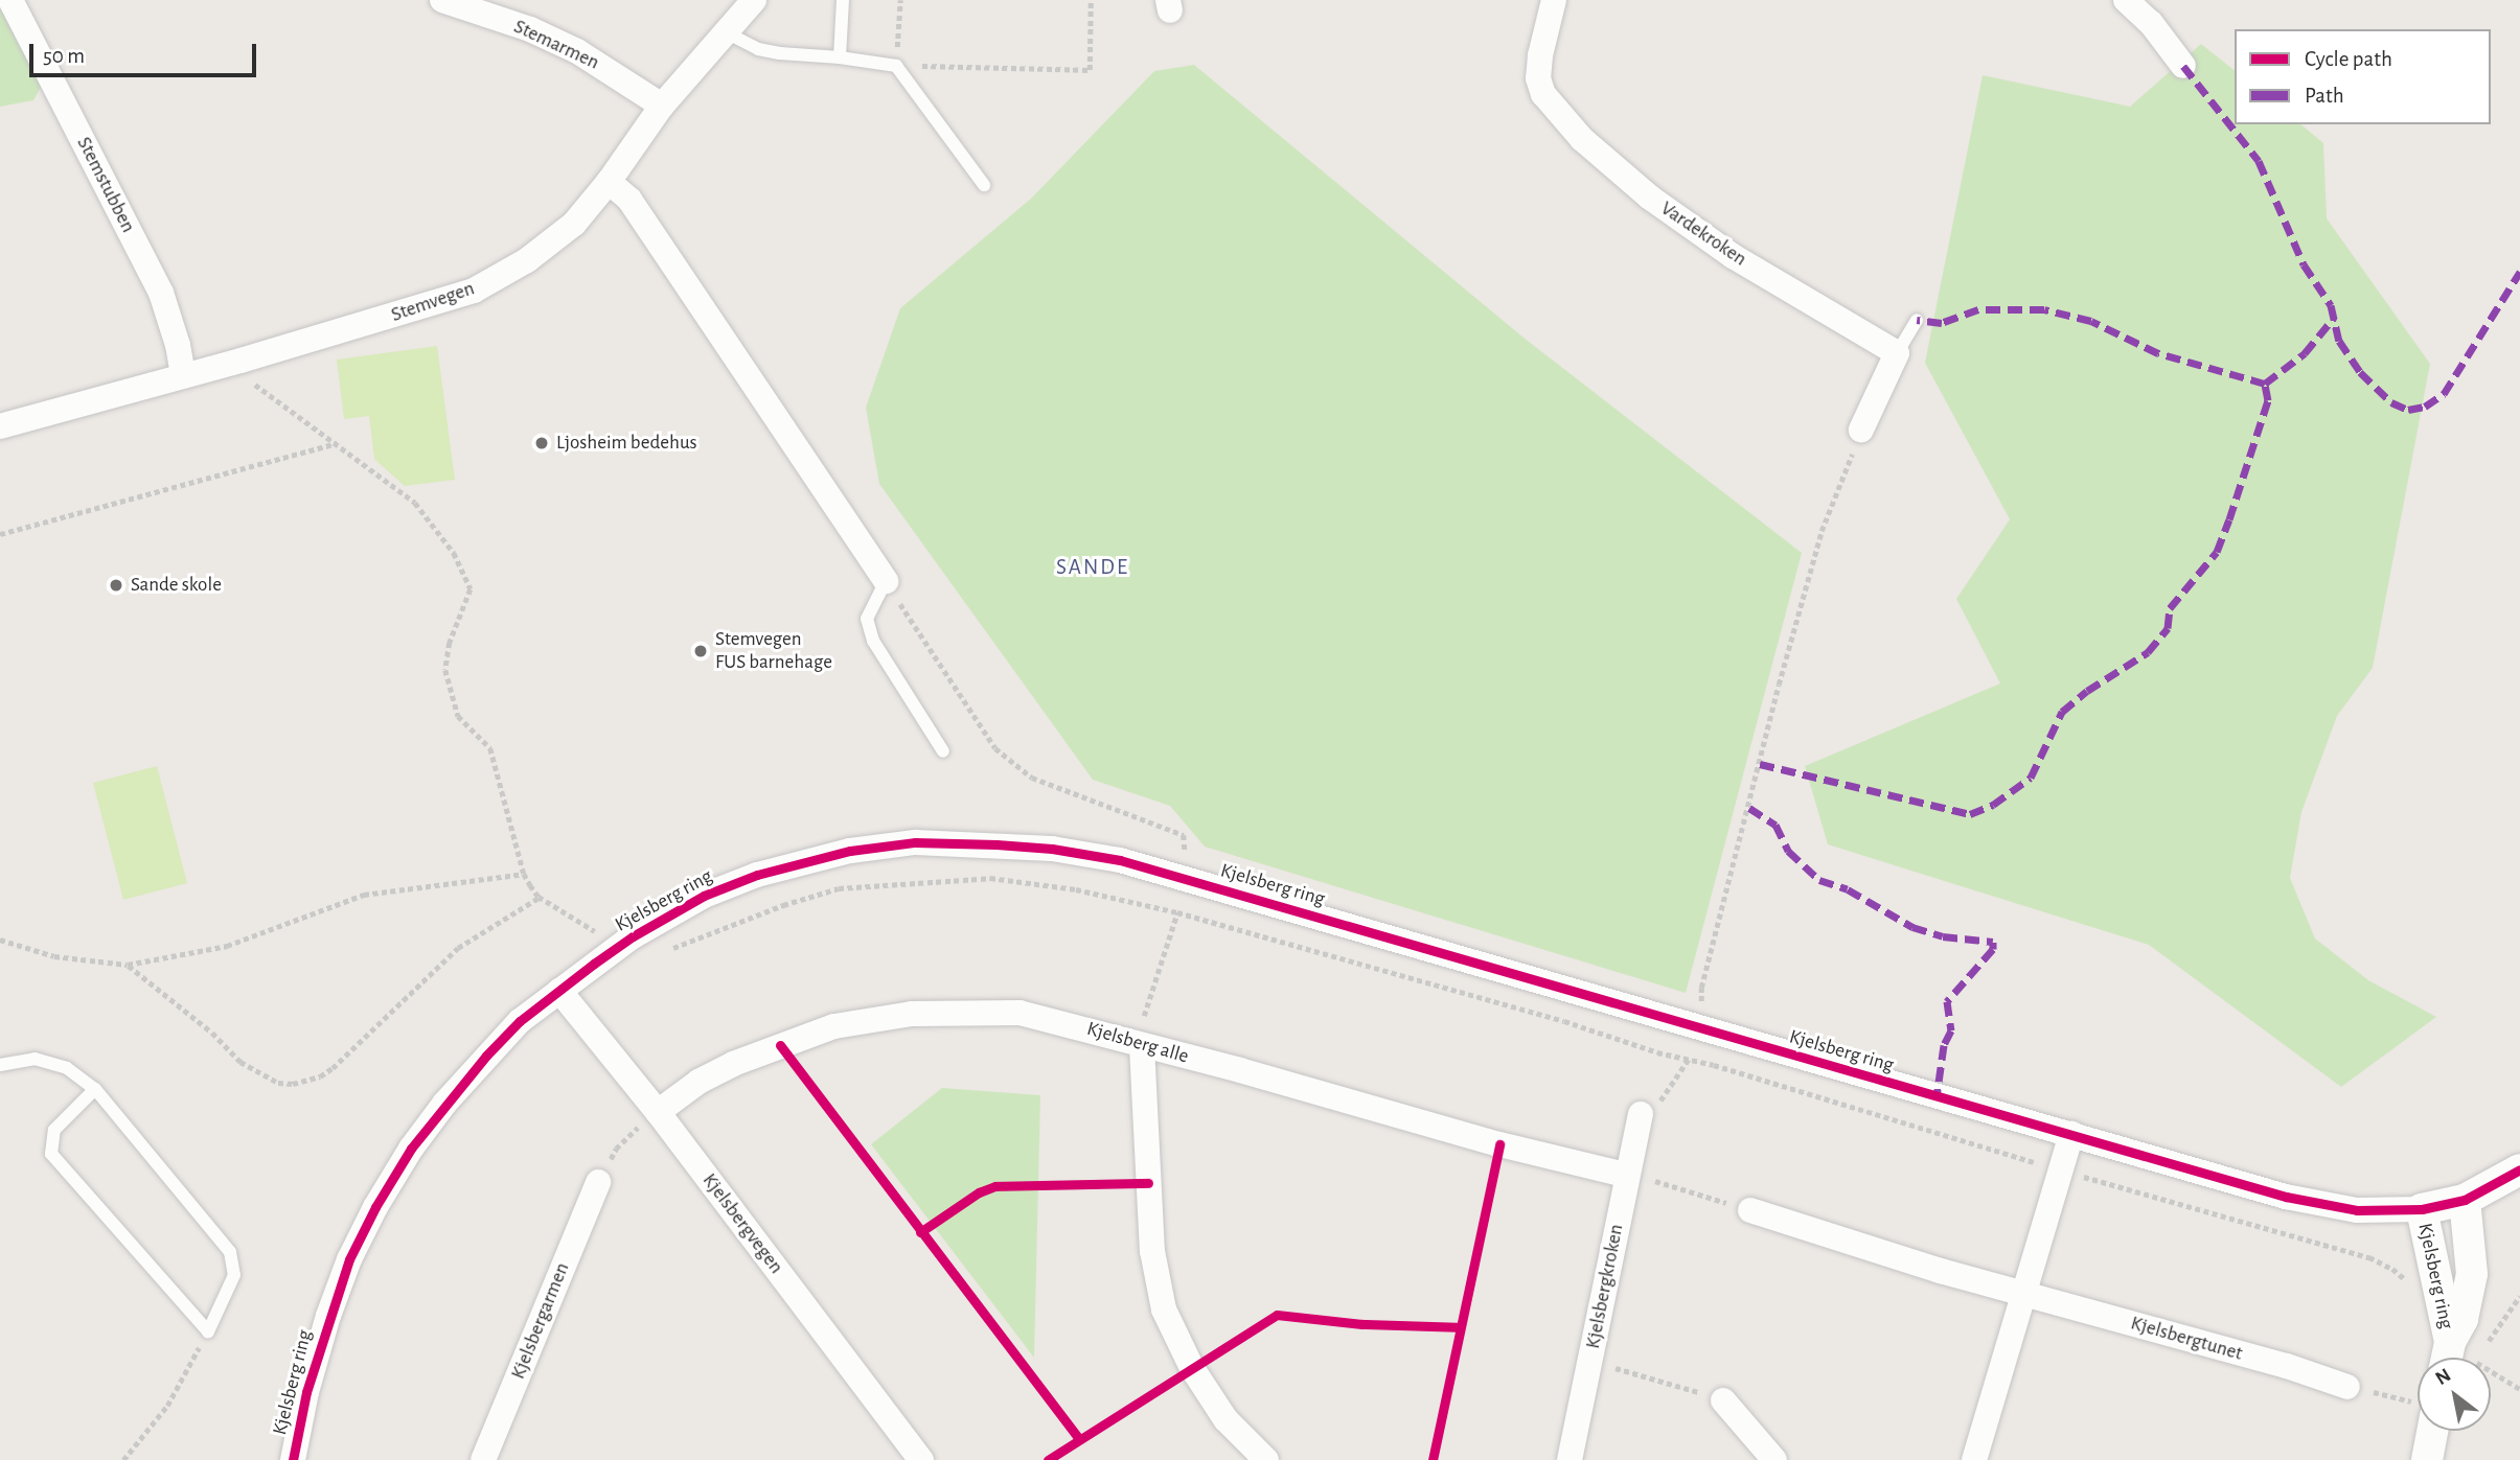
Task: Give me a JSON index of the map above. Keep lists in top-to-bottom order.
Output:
{
  "streets": {
    "street": [
      "Stemarmen",
      "Stemstubben",
      "Vardekroken",
      "Stemvegen",
      "Kjelsberg ring",
      "Kjelsberg alle",
      "Kjelsbergvegen",
      "Kjelsbergkroken",
      "Kjelsbergarmen",
      "Kjelsbergtunet"
    ]
  },
  "crossings": [
    ["Stemarmen", "Stemvegen"],
    ["Stemstubben", "Stemvegen"],
    ["Kjelsberg ring", "Kjelsbergvegen"],
    ["Kjelsberg alle", "Kjelsbergvegen"],
    ["Kjelsberg alle", "Kjelsbergkroken"]
  ],
  "districts": ["SANDE"],
  "places": ["Ljosheim bedehus", "Sande skole", "Stemvegen FUS barnehage"],
  "legend": ["Cycle path", "Path"],
  "scale_bar": "50 m",
  "north": "top left"
}
